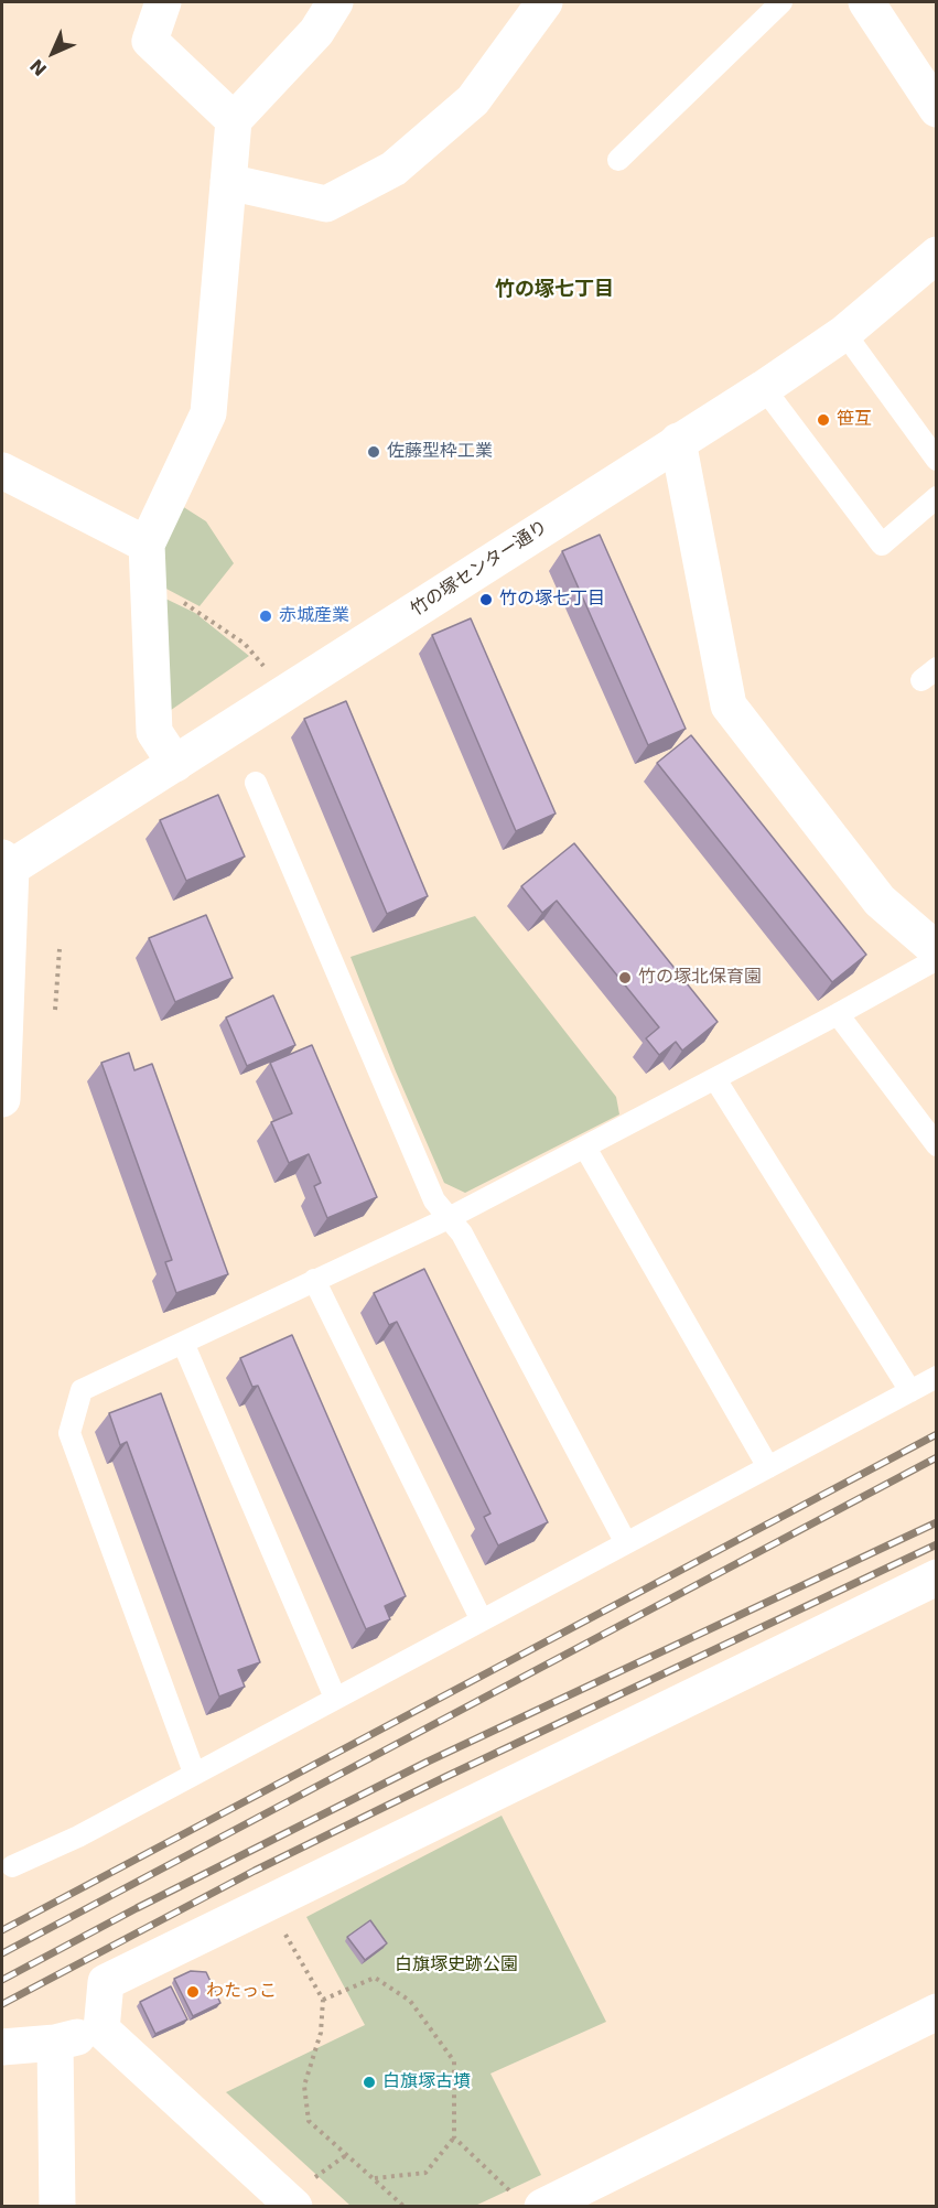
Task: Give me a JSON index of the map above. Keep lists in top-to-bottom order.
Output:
{
  "streets": {
    "street": ["竹の塚センター通り"]
  },
  "districts": ["竹の塚七丁目"],
  "parks": ["白旗塚史跡公園"],
  "places": [
    "笹互",
    "佐藤型枠工業",
    "竹の塚七丁目",
    "赤城産業",
    "竹の塚北保育園",
    "わたっこ",
    "白旗塚古墳"
  ],
  "north": "bottom left"
}
